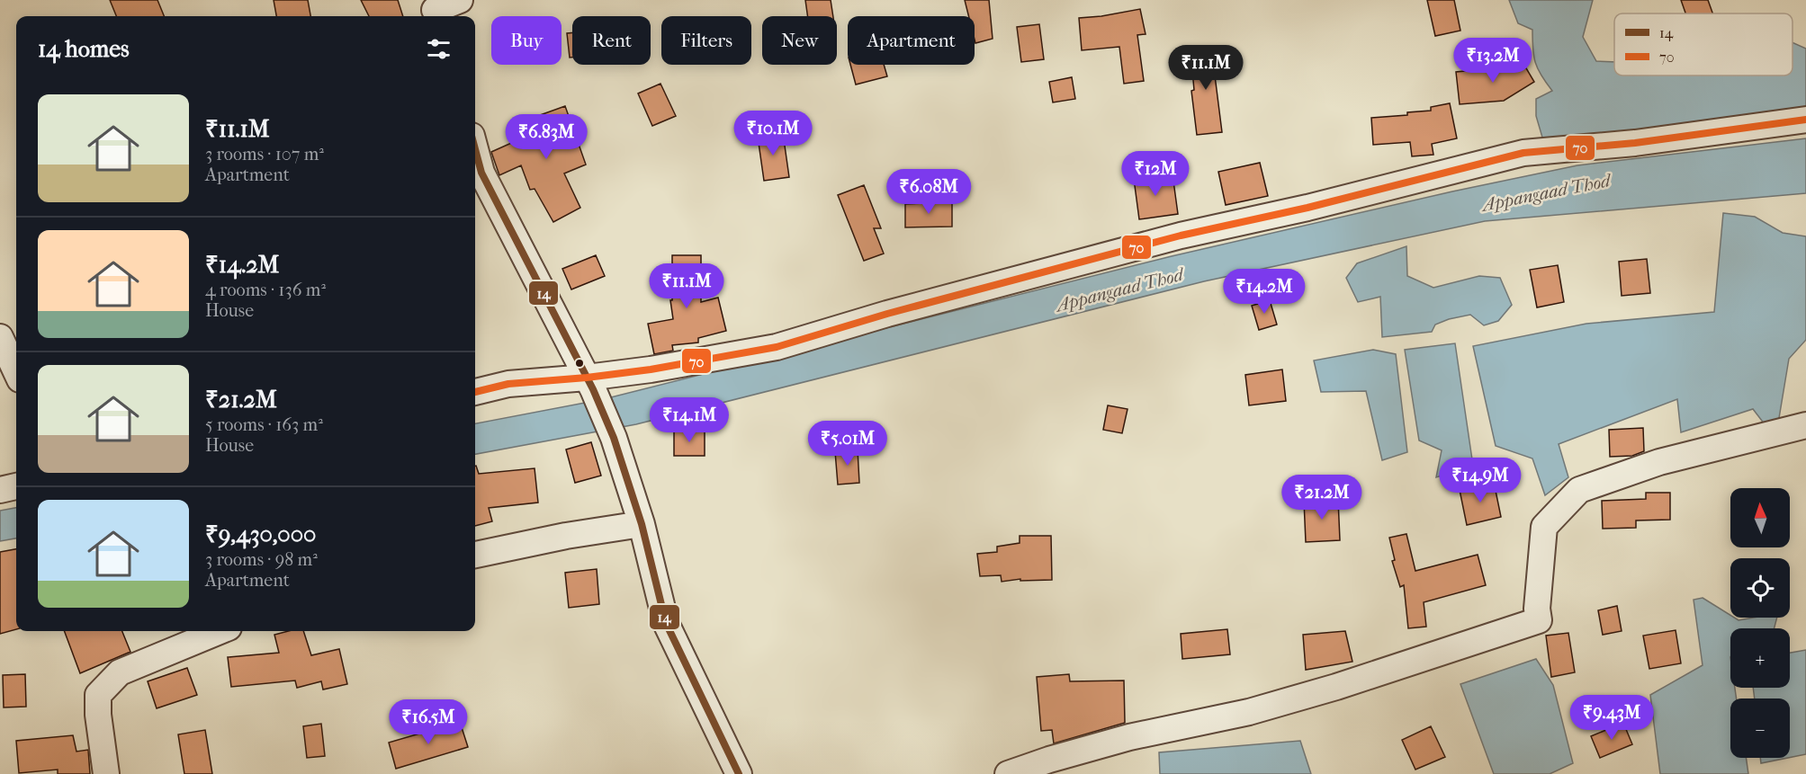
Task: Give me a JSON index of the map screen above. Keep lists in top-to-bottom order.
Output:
{
  "water": ["Appangaad Thod"],
  "lines": ["transit line 70", "transit line 14"],
  "legend": ["14", "70"],
  "north": "top",
  "page": {
    "chip": [
      "Buy",
      "Rent",
      "Filters",
      "New",
      "Apartment"
    ],
    "heading": "14 homes",
    "price": [
      "₹13.2M",
      "₹11.1M",
      "₹10.1M",
      "₹6.83M",
      "₹12M",
      "₹6.08M",
      "₹11.1M",
      "₹14.2M",
      "₹14.1M",
      "₹5.01M",
      "₹14.9M",
      "₹21.2M",
      "₹9.43M",
      "₹16.5M"
    ],
    "list": [
      {
        "name": "₹11.1M",
        "note": "3 rooms · 107 m² · Apartment"
      },
      {
        "name": "₹14.2M",
        "note": "4 rooms · 136 m² · House"
      },
      {
        "name": "₹21.2M",
        "note": "5 rooms · 163 m² · House"
      },
      {
        "name": "₹9,430,000",
        "note": "3 rooms · 98 m² · Apartment"
      }
    ],
    "map_buttons": ["+", "−"]
  }
}
